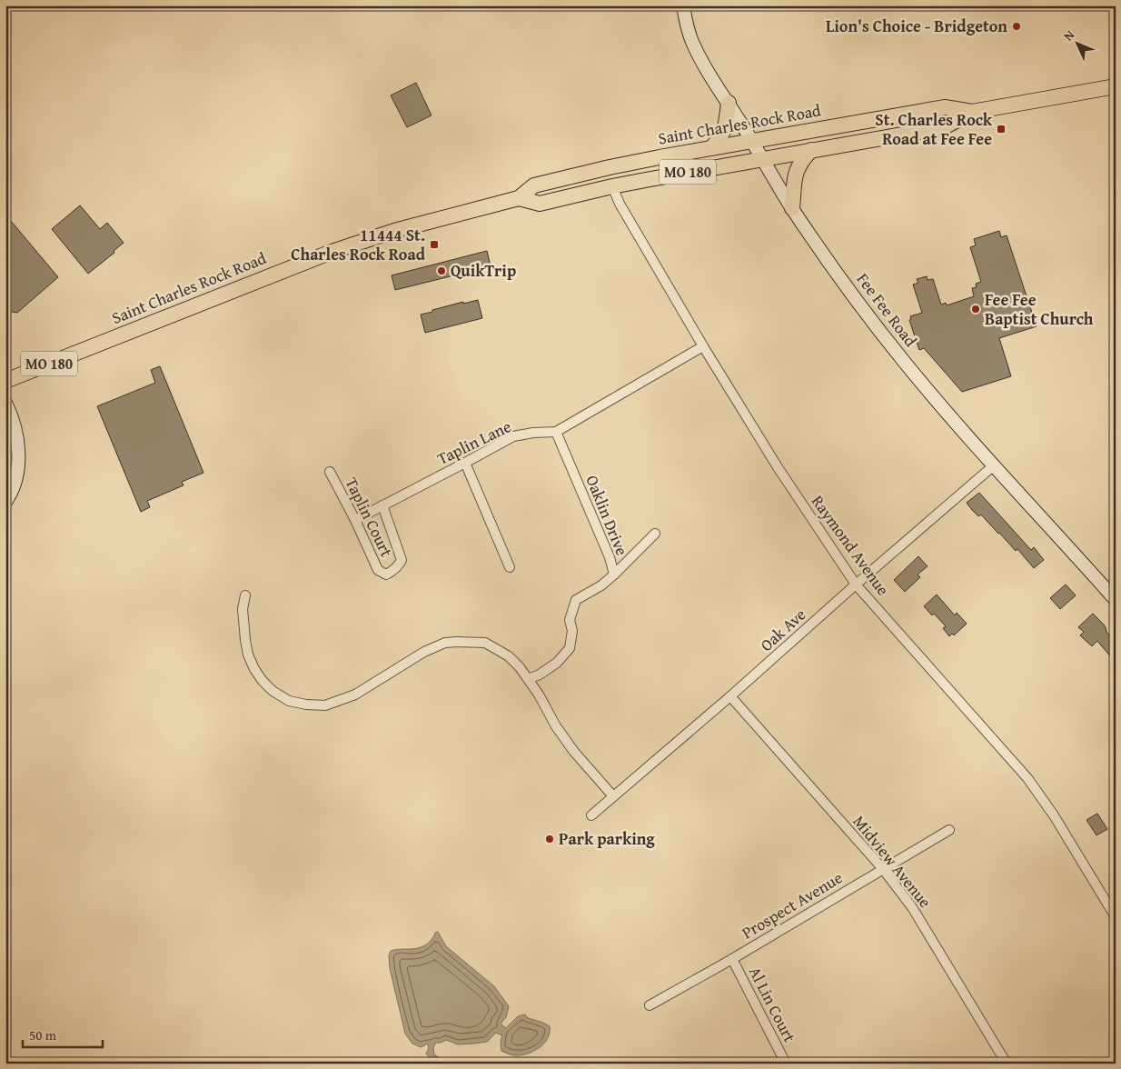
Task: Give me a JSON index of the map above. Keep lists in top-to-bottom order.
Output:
{
  "streets": {
    "main road": ["Saint Charles Rock Road", "MO 180"],
    "street": [
      "Fee Fee Road",
      "Taplin Lane",
      "Oaklin Drive",
      "Taplin Court",
      "Raymond Avenue",
      "Oak Ave",
      "Midview Avenue",
      "Prospect Avenue",
      "Al Lin Court"
    ]
  },
  "crossings": [
    ["Saint Charles Rock Road", "Fee Fee Road"],
    ["Saint Charles Rock Road", "Raymond Avenue"],
    ["Fee Fee Road", "Oak Ave"],
    ["Taplin Lane", "Oaklin Drive"],
    ["Taplin Lane", "Taplin Court"],
    ["Taplin Lane", "Raymond Avenue"],
    ["Raymond Avenue", "Oak Ave"],
    ["Oak Ave", "Midview Avenue"],
    ["Midview Avenue", "Prospect Avenue"],
    ["Prospect Avenue", "Al Lin Court"]
  ],
  "places": {
    "other": [
      "Lion's Choice - Bridgeton",
      "QuikTrip",
      "Fee Fee Baptist Church",
      "Park parking"
    ],
    "transit": ["St. Charles Rock Road at Fee Fee", "11444 St. Charles Rock Road"]
  },
  "scale_bar": "50 m",
  "north": "top left"
}
